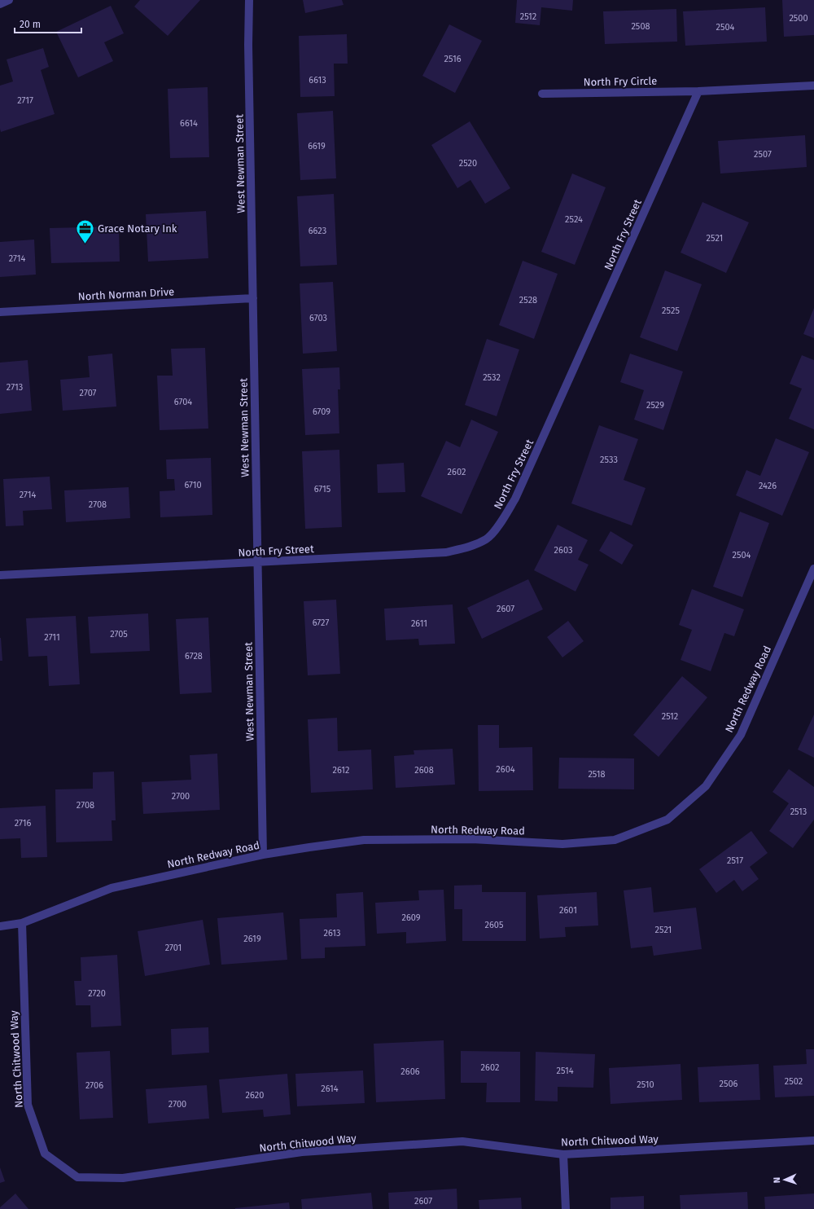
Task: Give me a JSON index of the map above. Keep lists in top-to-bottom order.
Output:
{
  "streets": {
    "street": [
      "North Fry Circle",
      "West Newman Street",
      "North Fry Street",
      "North Norman Drive",
      "North Redway Road",
      "North Chitwood Way"
    ]
  },
  "crossings": [
    ["North Fry Circle", "North Fry Street"],
    ["West Newman Street", "North Fry Street"],
    ["West Newman Street", "North Norman Drive"],
    ["West Newman Street", "North Redway Road"],
    ["North Redway Road", "North Chitwood Way"]
  ],
  "places": {
    "office": ["Grace Notary Ink"]
  },
  "house_numbers": [
    "2512",
    "2500",
    "2508",
    "2504",
    "2516",
    "6613",
    "2717",
    "6614",
    "6619",
    "2507",
    "2520",
    "2524",
    "6623",
    "2521",
    "2714",
    "2528",
    "2525",
    "6703",
    "2532",
    "2713",
    "2707",
    "6704",
    "2529",
    "6709",
    "2533",
    "2602",
    "6710",
    "2426",
    "6715",
    "2714",
    "2708",
    "2603",
    "2504",
    "2607",
    "6727",
    "2611",
    "2705",
    "2711",
    "6728",
    "2512",
    "2604",
    "2612",
    "2608",
    "2518",
    "2700",
    "2708",
    "2513",
    "2716",
    "2517",
    "2601",
    "2609",
    "2605",
    "2521",
    "2613",
    "2619",
    "2701",
    "2720",
    "2602",
    "2514",
    "2606",
    "2502",
    "2506",
    "2510",
    "2706",
    "2614",
    "2620",
    "2700",
    "2607"
  ],
  "scale_bar": "20 m",
  "north": "left"
}
